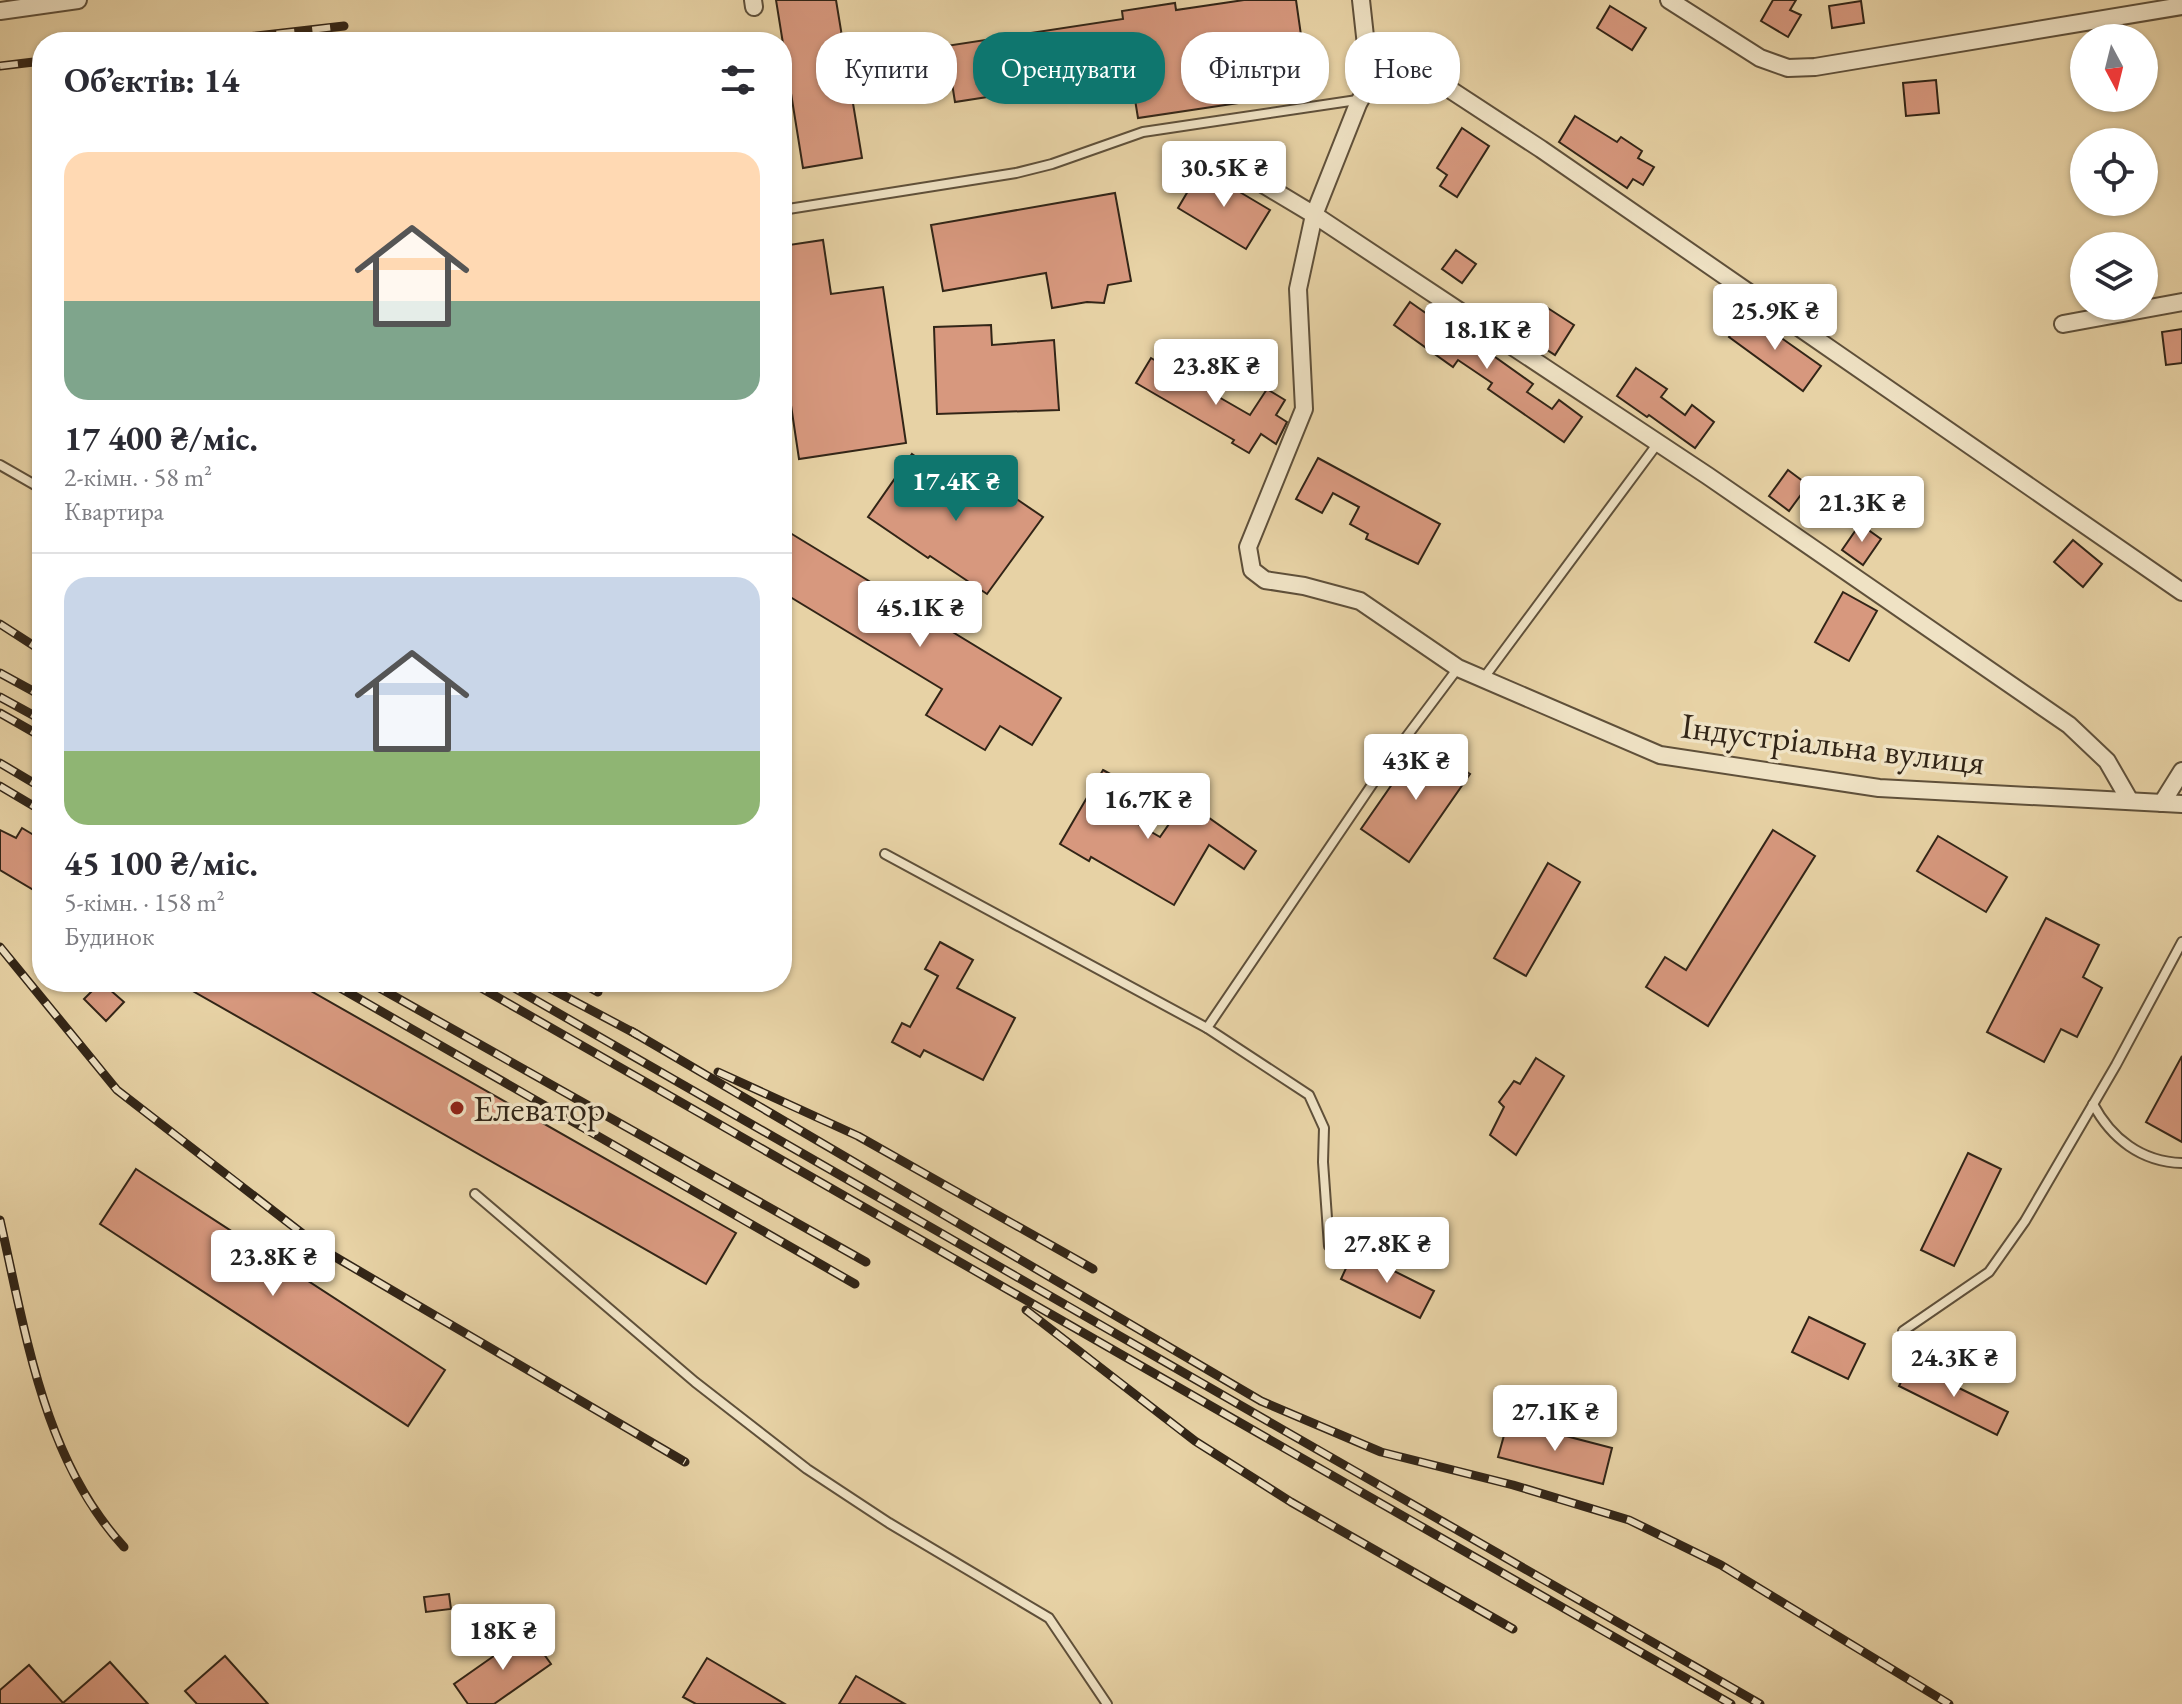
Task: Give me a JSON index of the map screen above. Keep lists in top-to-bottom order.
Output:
{
  "streets": {
    "street": ["Індустріальна вулиця"]
  },
  "places": ["Елеватор"],
  "north": "bottom",
  "page": {
    "chip": [
      "Купити",
      "Орендувати",
      "Фільтри",
      "Нове"
    ],
    "heading": "Об’єктів: 14",
    "list": [
      {
        "name": "17 400 ₴/міс.",
        "note": "2-кімн. · 58 m² · Квартира"
      },
      {
        "name": "45 100 ₴/міс.",
        "note": "5-кімн. · 158 m² · Будинок"
      }
    ],
    "price": [
      "30.5K ₴",
      "25.9K ₴",
      "18.1K ₴",
      "23.8K ₴",
      "17.4K ₴",
      "21.3K ₴",
      "45.1K ₴",
      "43K ₴",
      "16.7K ₴",
      "27.8K ₴",
      "23.8K ₴",
      "24.3K ₴",
      "27.1K ₴",
      "18K ₴"
    ]
  }
}
